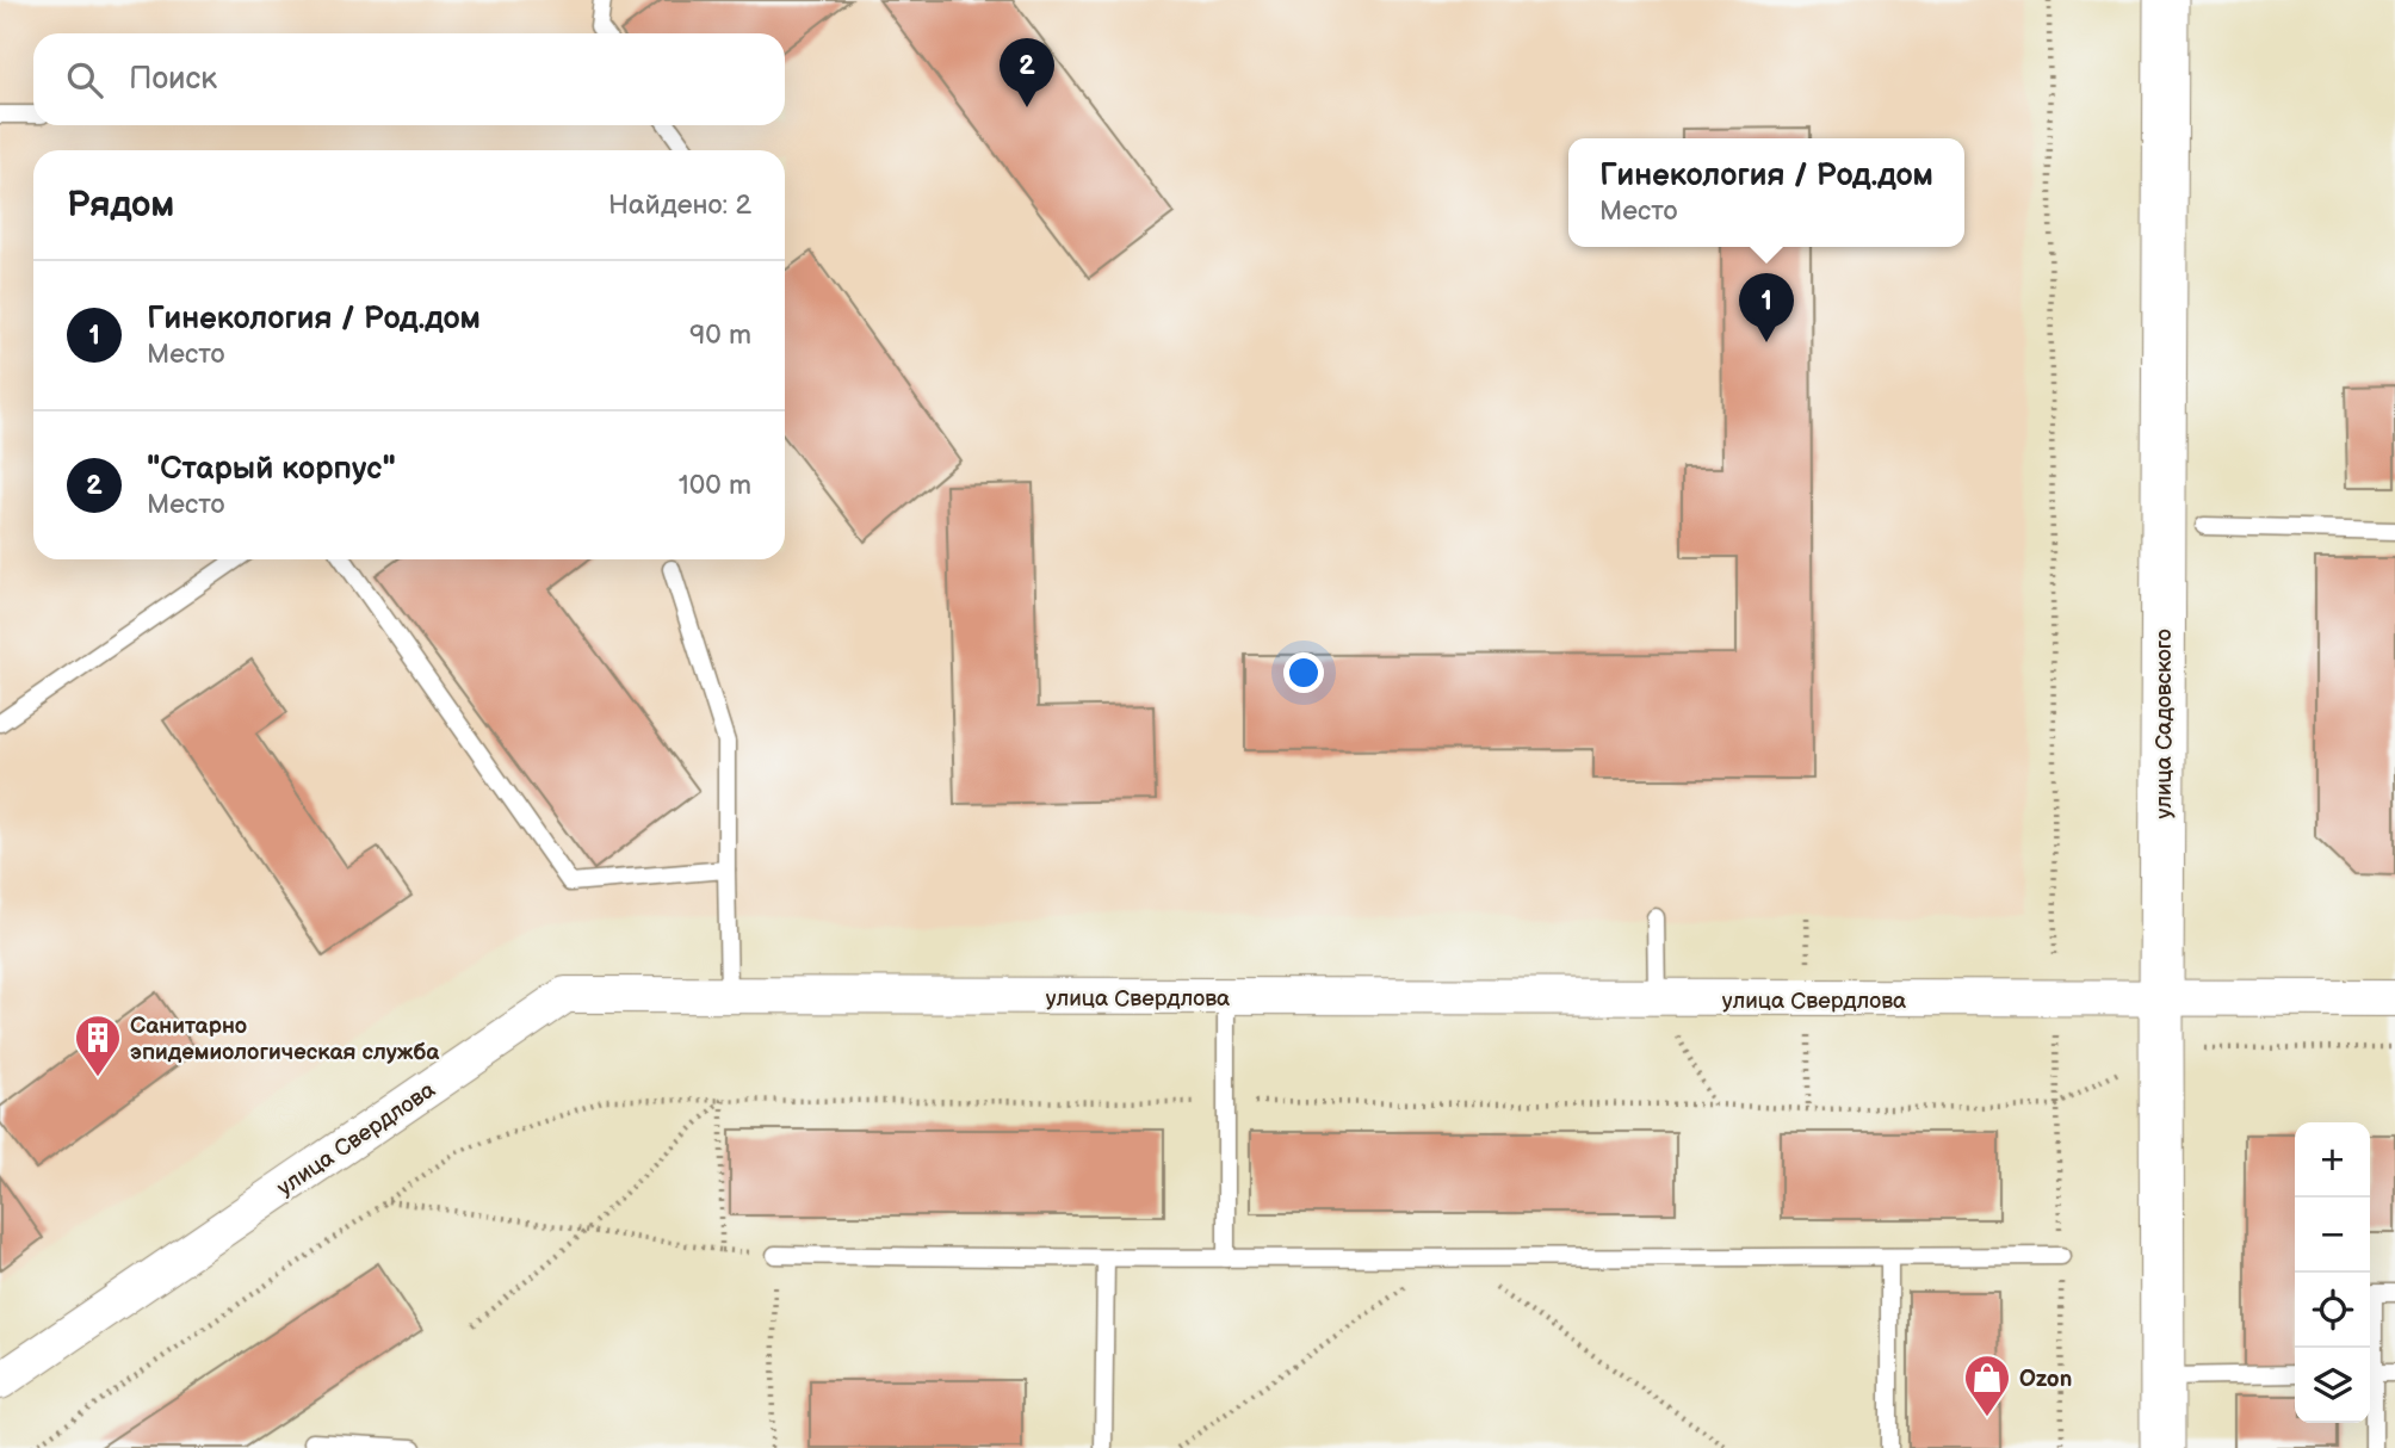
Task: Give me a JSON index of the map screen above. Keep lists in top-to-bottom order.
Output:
{
  "streets": {
    "street": ["улица Садовского", "улица Свердлова"]
  },
  "crossings": [
    ["улица Садовского", "улица Свердлова"]
  ],
  "places": {
    "building": ["Санитарно эпидемиологическая служба"],
    "shop": ["Ozon"]
  },
  "page": {
    "search": "Поиск",
    "pins": ["2", "1"],
    "popup": ["Гинекология / Род.дом", "Место"],
    "heading": ["Рядом", "Найдено: 2"],
    "list": [
      {
        "mark": "1",
        "name": "Гинекология / Род.дом",
        "note": "Место",
        "value": "90 m"
      },
      {
        "mark": "2",
        "name": "\"Старый корпус\"",
        "note": "Место",
        "value": "100 m"
      }
    ],
    "map_buttons": ["+", "−"]
  }
}
